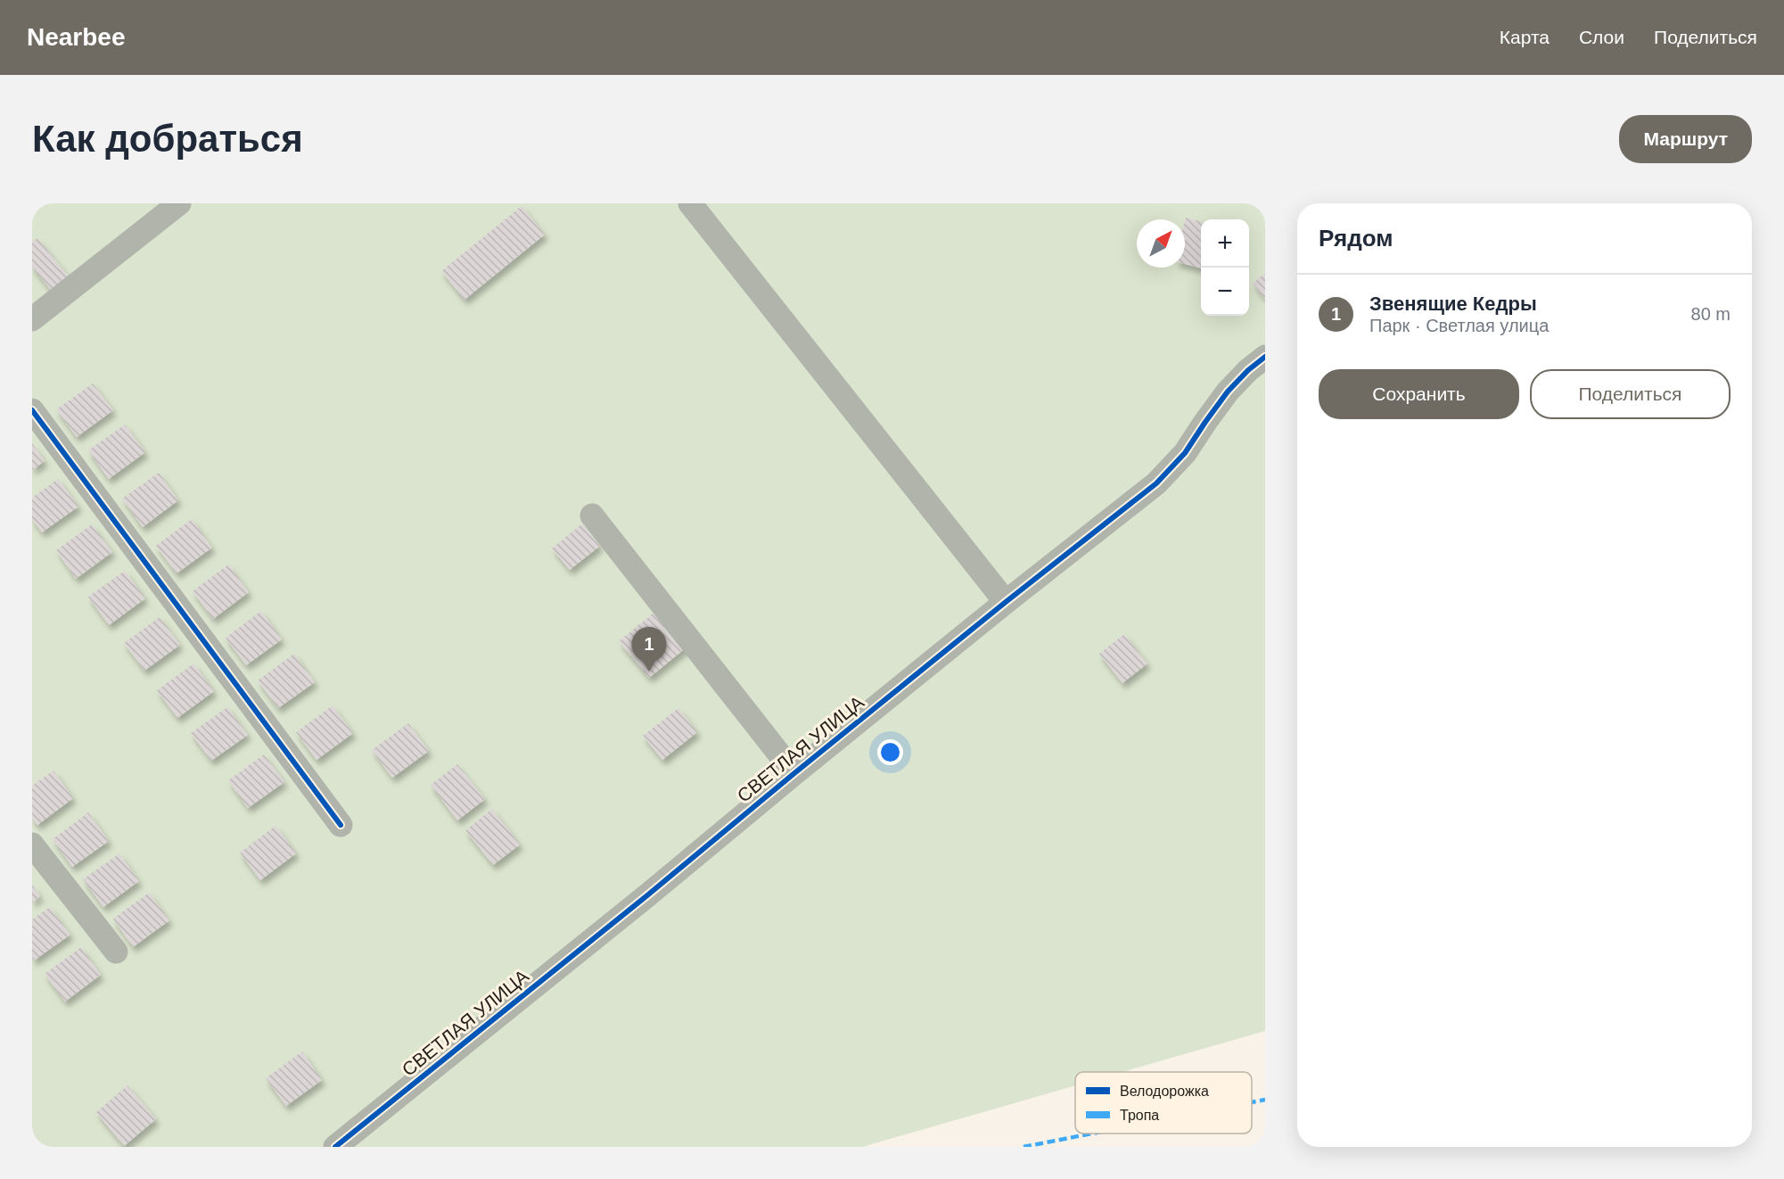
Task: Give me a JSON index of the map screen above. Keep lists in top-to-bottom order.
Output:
{
  "streets": {
    "street": ["СВЕТЛАЯ УЛИЦА"]
  },
  "legend": ["Велодорожка", "Тропа"],
  "north": "top right",
  "page": {
    "header": "Nearbee",
    "nav": ["Карта", "Слои", "Поделиться"],
    "buttons": [
      "Маршрут",
      ["Сохранить", "Поделиться"]
    ],
    "title": "Как добраться",
    "heading": "Рядом",
    "map_buttons": ["+", "−"],
    "list": [
      {
        "mark": "1",
        "name": "Звенящие Кедры",
        "note": "Парк · Светлая улица",
        "value": "80 m"
      }
    ],
    "pins": "1"
  }
}
